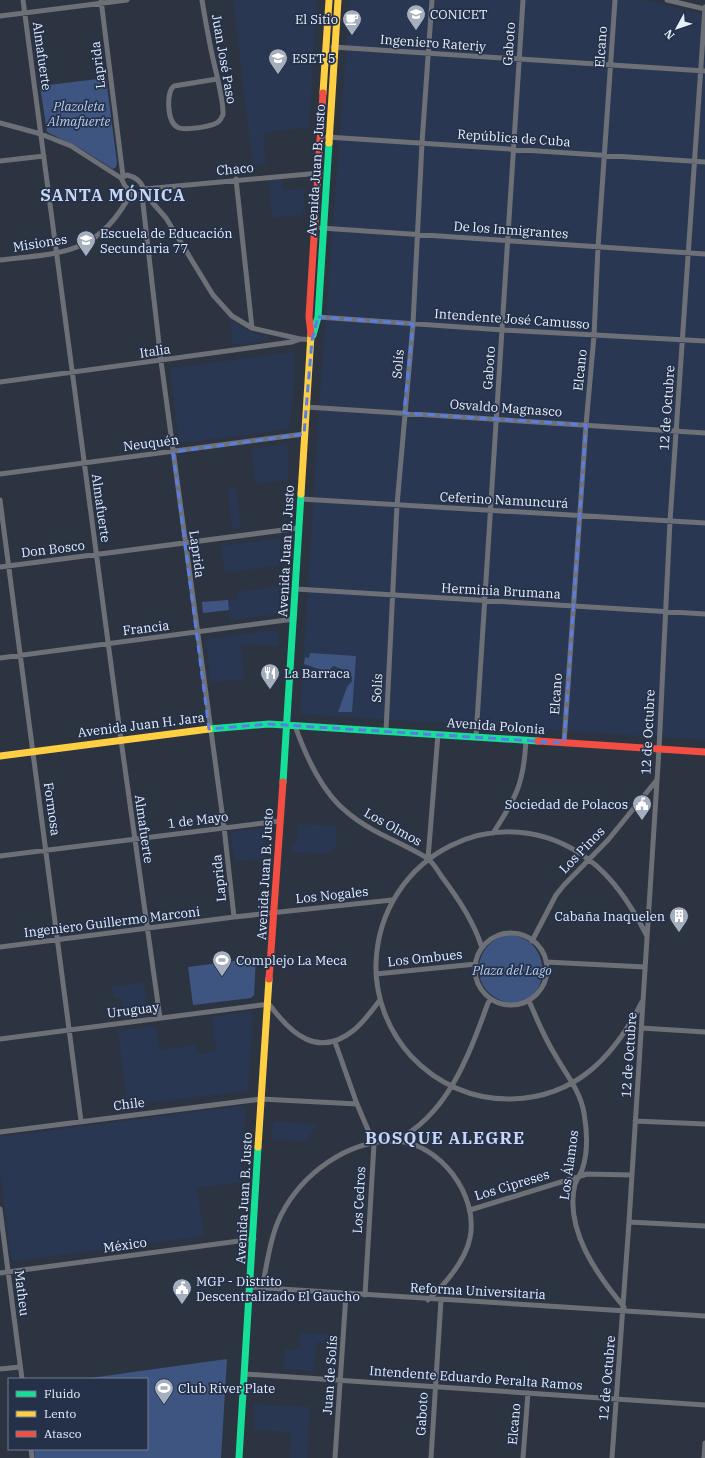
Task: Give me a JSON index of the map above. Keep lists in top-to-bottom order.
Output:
{
  "streets": {
    "main road": ["Avenida Juan B. Justo", "Avenida Juan H. Jara", "Avenida Polonia"],
    "street": [
      "Ingeniero Rateriy",
      "Gaboto",
      "Elcano",
      "Almafuerte",
      "Juan José Paso",
      "Laprida",
      "República de Cuba",
      "Chaco",
      "De los Inmigrantes",
      "Misiones",
      "Intendente José Camusso",
      "Italia",
      "Solís",
      "Osvaldo Magnasco",
      "12 de Octubre",
      "Neuquén",
      "Ceferino Namuncurá",
      "Don Bosco",
      "Herminia Brumana",
      "Francia",
      "Formosa",
      "1 de Mayo",
      "Los Olmos",
      "Los Pinos",
      "Los Nogales",
      "Ingeniero Guillermo Marconi",
      "Los Ombues",
      "Uruguay",
      "Chile",
      "Los Álamos",
      "Los Cipreses",
      "Los Cedros",
      "México",
      "Reforma Universitaria",
      "Matheu",
      "Juan de Solís",
      "Intendente Eduardo Peralta Ramos"
    ]
  },
  "crossings": [
    ["Ingeniero Rateriy", "Gaboto"],
    ["Ingeniero Rateriy", "Elcano"],
    ["Ingeniero Rateriy", "Avenida Juan B. Justo"],
    ["Ingeniero Rateriy", "Solís"],
    ["Ingeniero Rateriy", "12 de Octubre"],
    ["Gaboto", "República de Cuba"],
    ["Gaboto", "De los Inmigrantes"],
    ["Gaboto", "Intendente José Camusso"],
    ["Gaboto", "Osvaldo Magnasco"],
    ["Gaboto", "Ceferino Namuncurá"],
    ["Gaboto", "Herminia Brumana"],
    ["Gaboto", "Avenida Polonia"],
    ["Gaboto", "Reforma Universitaria"],
    ["Gaboto", "Intendente Eduardo Peralta Ramos"],
    ["Elcano", "República de Cuba"],
    ["Elcano", "De los Inmigrantes"],
    ["Elcano", "Intendente José Camusso"],
    ["Elcano", "Osvaldo Magnasco"],
    ["Elcano", "Ceferino Namuncurá"],
    ["Elcano", "Herminia Brumana"],
    ["Elcano", "Avenida Polonia"],
    ["Elcano", "Intendente Eduardo Peralta Ramos"],
    ["Almafuerte", "Misiones"],
    ["Almafuerte", "Italia"],
    ["Almafuerte", "Neuquén"],
    ["Almafuerte", "Don Bosco"],
    ["Almafuerte", "Francia"],
    ["Almafuerte", "Avenida Juan H. Jara"],
    ["Almafuerte", "1 de Mayo"],
    ["Almafuerte", "Ingeniero Guillermo Marconi"],
    ["Almafuerte", "Uruguay"],
    ["Laprida", "Chaco"],
    ["Laprida", "Italia"],
    ["Laprida", "Neuquén"],
    ["Laprida", "Don Bosco"],
    ["Laprida", "Francia"],
    ["Laprida", "Avenida Juan H. Jara"],
    ["Laprida", "1 de Mayo"],
    ["Laprida", "Ingeniero Guillermo Marconi"],
    ["República de Cuba", "Avenida Juan B. Justo"],
    ["República de Cuba", "Solís"],
    ["República de Cuba", "12 de Octubre"],
    ["Chaco", "Avenida Juan B. Justo"],
    ["Chaco", "Misiones"],
    ["Avenida Juan B. Justo", "De los Inmigrantes"],
    ["Avenida Juan B. Justo", "Intendente José Camusso"],
    ["Avenida Juan B. Justo", "Italia"],
    ["Avenida Juan B. Justo", "Osvaldo Magnasco"],
    ["Avenida Juan B. Justo", "Neuquén"],
    ["Avenida Juan B. Justo", "Ceferino Namuncurá"],
    ["Avenida Juan B. Justo", "Don Bosco"],
    ["Avenida Juan B. Justo", "Herminia Brumana"],
    ["Avenida Juan B. Justo", "Francia"],
    ["Avenida Juan B. Justo", "Avenida Juan H. Jara"],
    ["Avenida Juan B. Justo", "Avenida Polonia"],
    ["Avenida Juan B. Justo", "1 de Mayo"],
    ["Avenida Juan B. Justo", "Los Nogales"],
    ["Avenida Juan B. Justo", "Ingeniero Guillermo Marconi"],
    ["Avenida Juan B. Justo", "Uruguay"],
    ["Avenida Juan B. Justo", "Chile"],
    ["Avenida Juan B. Justo", "México"],
    ["Avenida Juan B. Justo", "Reforma Universitaria"],
    ["Avenida Juan B. Justo", "Intendente Eduardo Peralta Ramos"],
    ["De los Inmigrantes", "Solís"],
    ["De los Inmigrantes", "12 de Octubre"],
    ["Intendente José Camusso", "Solís"],
    ["Intendente José Camusso", "12 de Octubre"],
    ["Solís", "Osvaldo Magnasco"],
    ["Solís", "Ceferino Namuncurá"],
    ["Solís", "Herminia Brumana"],
    ["Solís", "Avenida Polonia"],
    ["Osvaldo Magnasco", "12 de Octubre"],
    ["12 de Octubre", "Ceferino Namuncurá"],
    ["12 de Octubre", "Herminia Brumana"],
    ["12 de Octubre", "Avenida Polonia"],
    ["12 de Octubre", "Los Pinos"],
    ["12 de Octubre", "Los Álamos"],
    ["12 de Octubre", "Los Cipreses"],
    ["12 de Octubre", "Reforma Universitaria"],
    ["12 de Octubre", "Intendente Eduardo Peralta Ramos"],
    ["Don Bosco", "Formosa"],
    ["Francia", "Formosa"],
    ["Avenida Juan H. Jara", "Avenida Polonia"],
    ["Avenida Juan H. Jara", "Formosa"],
    ["Avenida Polonia", "Los Olmos"],
    ["Formosa", "1 de Mayo"],
    ["Formosa", "Ingeniero Guillermo Marconi"],
    ["Formosa", "Uruguay"],
    ["Formosa", "Chile"],
    ["Los Olmos", "Los Pinos"],
    ["Los Olmos", "Los Ombues"],
    ["Los Olmos", "Los Álamos"],
    ["Los Pinos", "Los Ombues"],
    ["Los Pinos", "Los Álamos"],
    ["Los Nogales", "Ingeniero Guillermo Marconi"],
    ["Los Ombues", "Los Álamos"],
    ["Chile", "Los Cedros"],
    ["Los Álamos", "Los Cipreses"],
    ["Los Álamos", "Reforma Universitaria"],
    ["Los Cedros", "Reforma Universitaria"],
    ["México", "Matheu"],
    ["Reforma Universitaria", "Juan de Solís"],
    ["Juan de Solís", "Intendente Eduardo Peralta Ramos"]
  ],
  "districts": ["SANTA MÓNICA", "BOSQUE ALEGRE"],
  "parks": ["Plazoleta Almafuerte", "Plaza del Lago"],
  "places": {
    "school or university": ["CONICET", "ESET 5", "Escuela de Educación Secundaria 77"],
    "cafe": ["El Sitio"],
    "restaurant": ["La Barraca"],
    "public building": ["Sociedad de Polacos", "MGP - Distrito Descentralizado El Gaucho"],
    "building": ["Cabaña Inaquelen"],
    "sports": ["Complejo La Meca", "Club River Plate"]
  },
  "legend": ["Fluido", "Lento", "Atasco"],
  "north": "bottom left"
}
